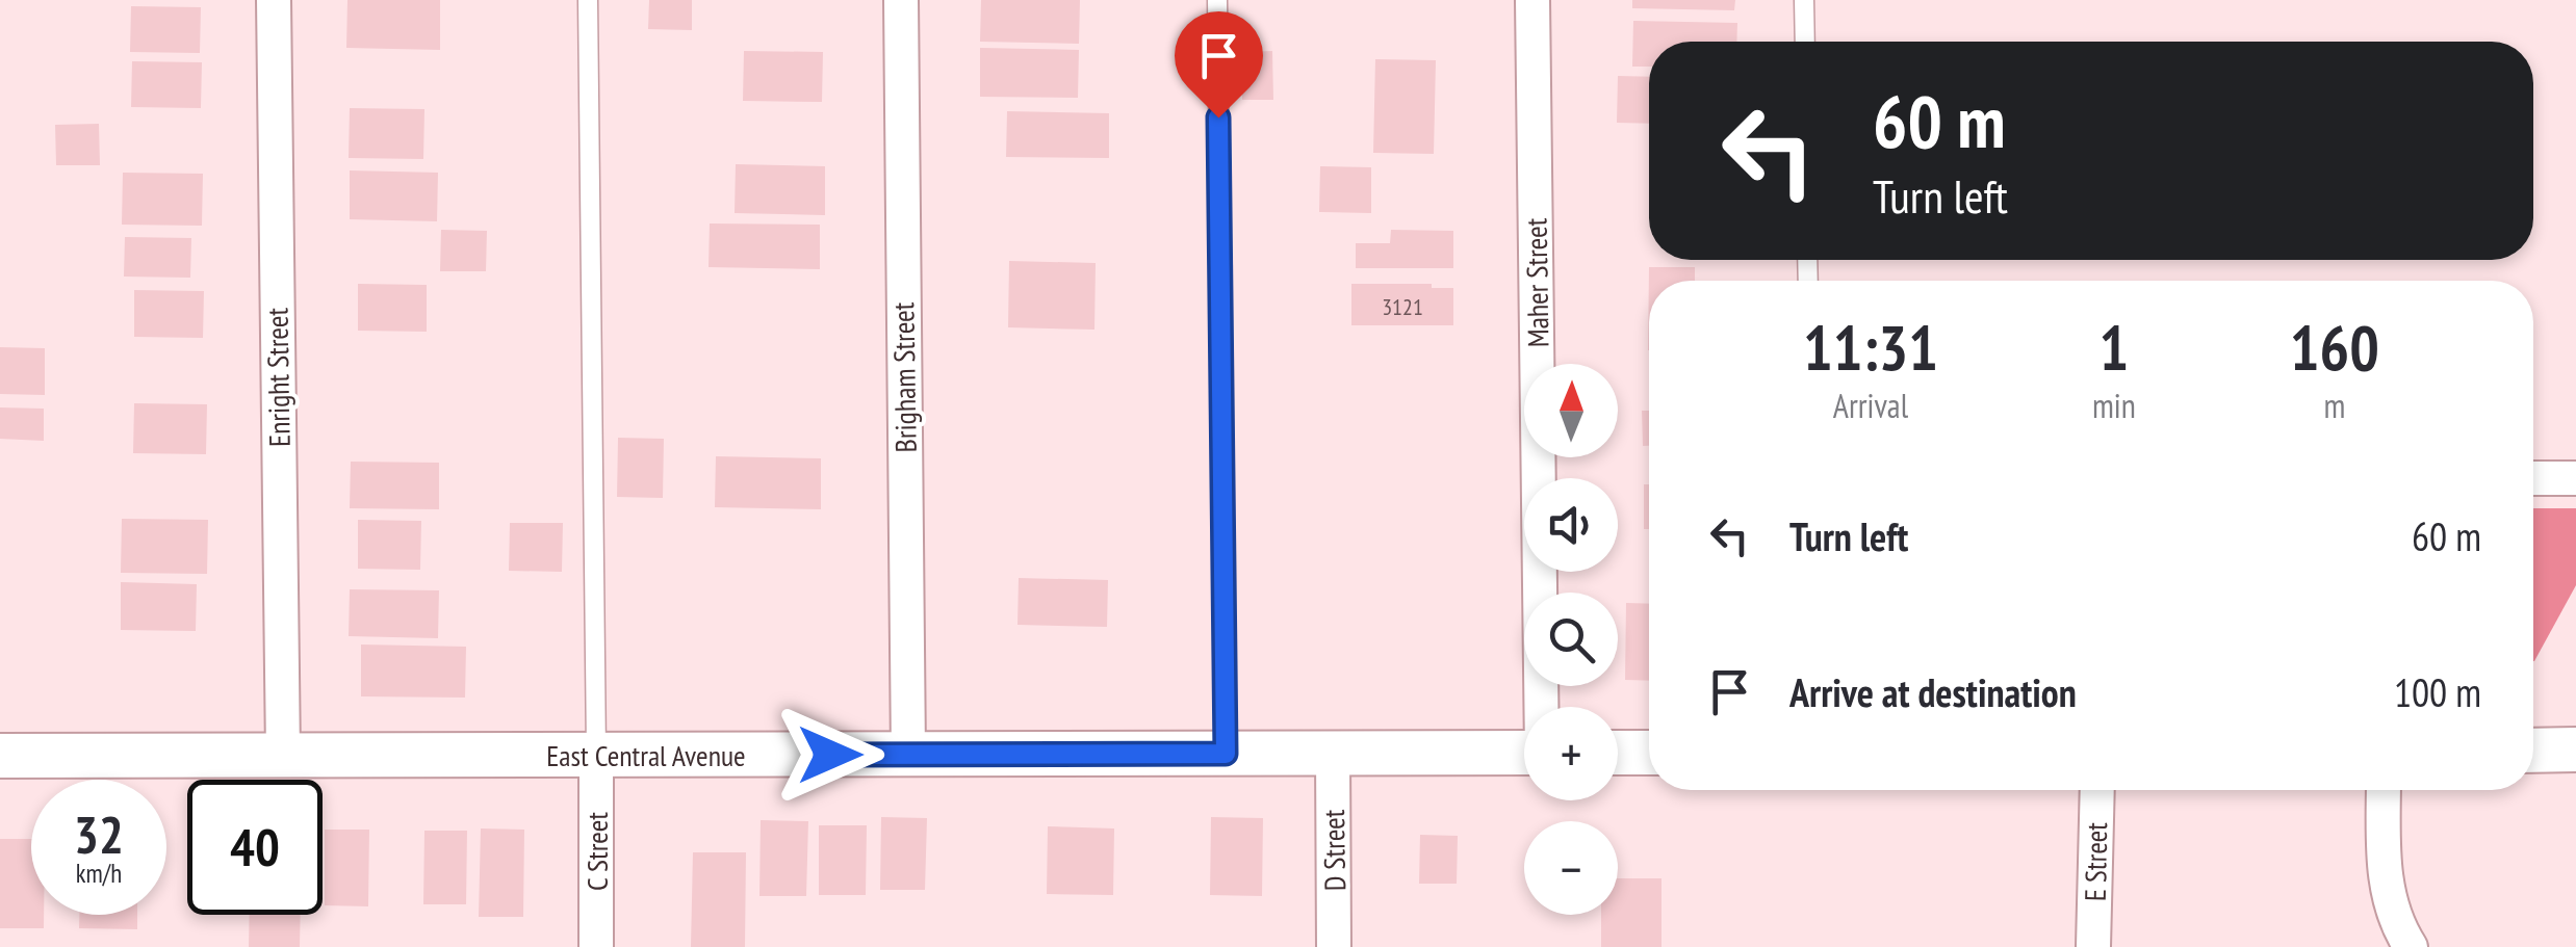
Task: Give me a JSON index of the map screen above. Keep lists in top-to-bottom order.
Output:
{
  "streets": {
    "street": [
      "Maher Street",
      "Enright Street",
      "Brigham Street",
      "East Central Avenue",
      "D Street",
      "C Street",
      "E Street"
    ]
  },
  "crossings": [
    ["Enright Street", "East Central Avenue"],
    ["Brigham Street", "East Central Avenue"],
    ["East Central Avenue", "D Street"],
    ["East Central Avenue", "C Street"]
  ],
  "house_numbers": ["3121"],
  "north": "top",
  "page": {
    "turn": ["60 m", "Turn left"],
    "eta": [
      "11:31",
      "Arrival",
      "1",
      "min",
      "160",
      "m"
    ],
    "map_buttons": ["+", "−"],
    "list": [
      {
        "name": "Turn left",
        "value": "60 m"
      },
      {
        "name": "Arrive at destination",
        "value": "100 m"
      }
    ],
    "speed": "32 km/h",
    "limit": "40"
  }
}
